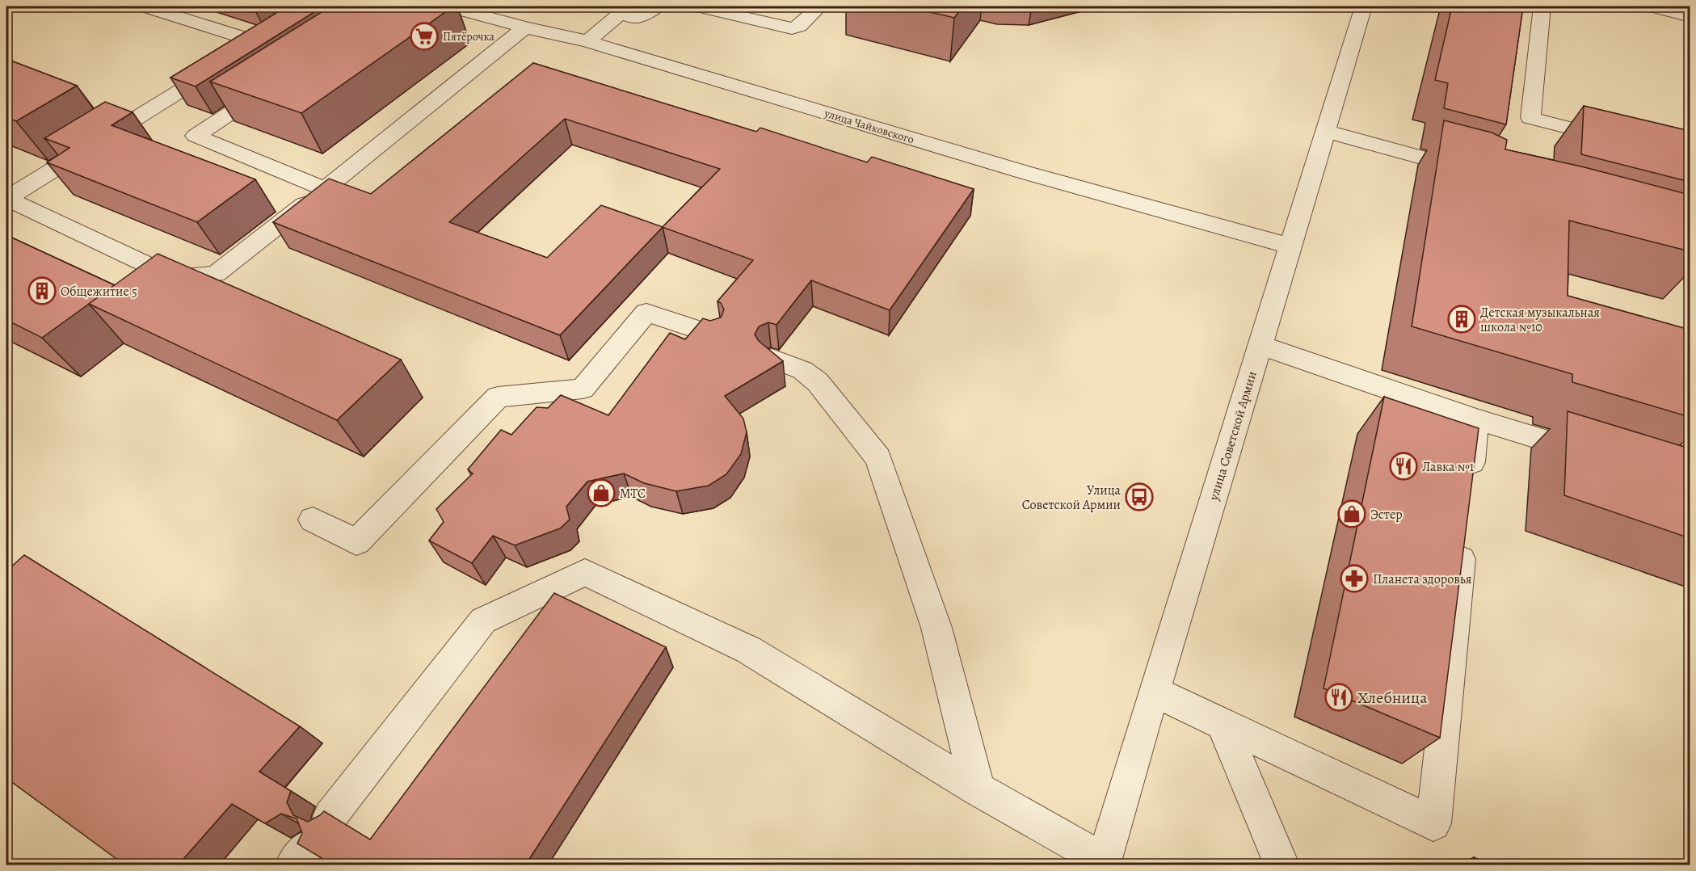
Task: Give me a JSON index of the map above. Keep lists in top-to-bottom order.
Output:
{
  "streets": {
    "street": ["улица Чайковского", "улица Советской Армии"]
  },
  "crossings": [
    ["улица Чайковского", "улица Советской Армии"]
  ],
  "places": {
    "supermarket": ["Пятёрочка"],
    "building": ["Общежитие 5", "Детская музыкальная школа №10"],
    "restaurant": ["Лавка №1", "Хлебница"],
    "shop": ["МТС", "Эстер"],
    "bus stop": ["Улица Советской Армии"],
    "pharmacy": ["Планета здоровья"]
  }
}
